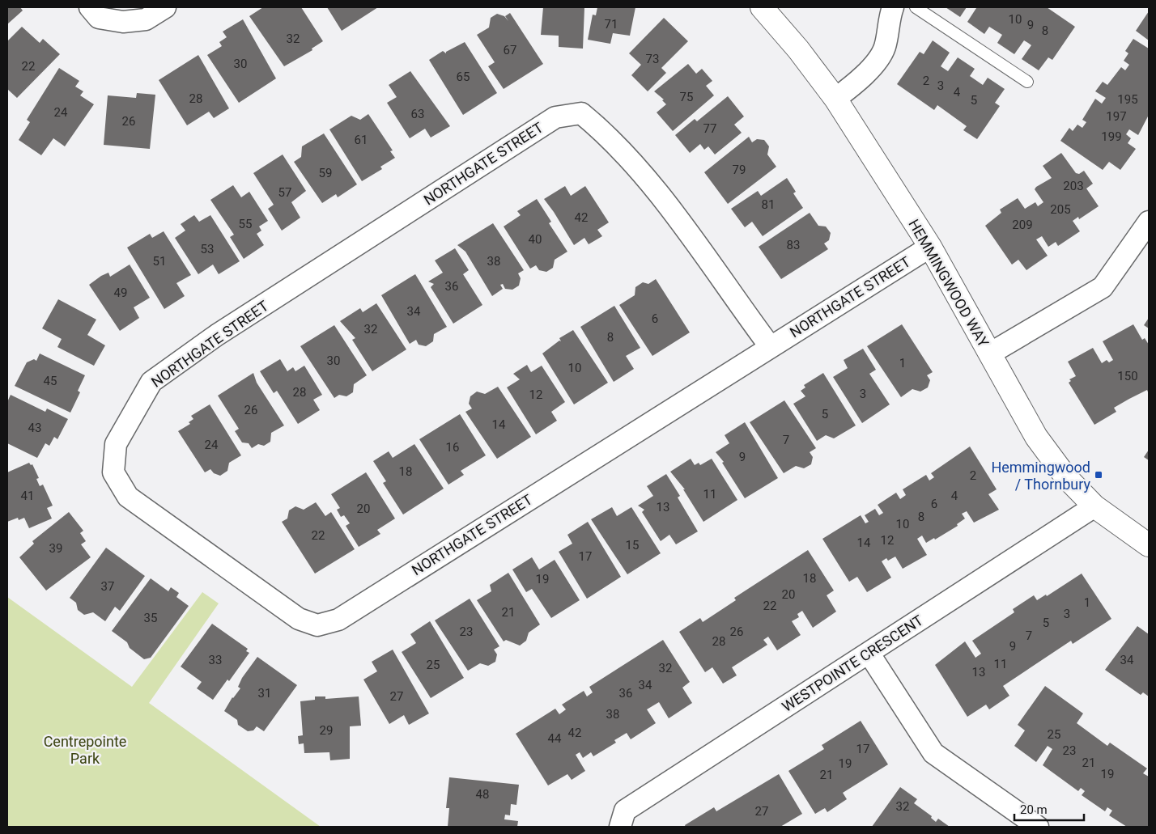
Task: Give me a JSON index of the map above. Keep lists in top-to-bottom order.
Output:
{
  "streets": {
    "street": ["NORTHGATE STREET", "HEMMINGWOOD WAY", "WESTPOINTE CRESCENT"]
  },
  "crossings": [
    ["NORTHGATE STREET", "HEMMINGWOOD WAY"],
    ["HEMMINGWOOD WAY", "WESTPOINTE CRESCENT"]
  ],
  "parks": ["Centrepointe Park"],
  "places": {
    "transit": ["Hemmingwood / Thornbury"]
  },
  "house_numbers": [
    "10",
    "71",
    "9",
    "8",
    "32",
    "67",
    "73",
    "30",
    "22",
    "65",
    "2",
    "3",
    "4",
    "75",
    "28",
    "195",
    "5",
    "24",
    "63",
    "197",
    "26",
    "77",
    "199",
    "61",
    "79",
    "59",
    "203",
    "57",
    "81",
    "205",
    "42",
    "55",
    "209",
    "40",
    "83",
    "53",
    "51",
    "38",
    "36",
    "49",
    "34",
    "6",
    "32",
    "8",
    "30",
    "1",
    "10",
    "150",
    "45",
    "28",
    "3",
    "12",
    "26",
    "5",
    "14",
    "43",
    "7",
    "24",
    "16",
    "9",
    "18",
    "2",
    "11",
    "41",
    "4",
    "6",
    "13",
    "20",
    "8",
    "10",
    "22",
    "12",
    "14",
    "15",
    "39",
    "17",
    "18",
    "19",
    "37",
    "20",
    "1",
    "22",
    "21",
    "3",
    "35",
    "5",
    "23",
    "26",
    "7",
    "28",
    "9",
    "33",
    "34",
    "11",
    "25",
    "32",
    "13",
    "34",
    "31",
    "36",
    "27",
    "38",
    "29",
    "42",
    "25",
    "44",
    "17",
    "23",
    "21",
    "19",
    "19",
    "21",
    "48",
    "32",
    "27"
  ],
  "scale_bar": "20 m"
}
